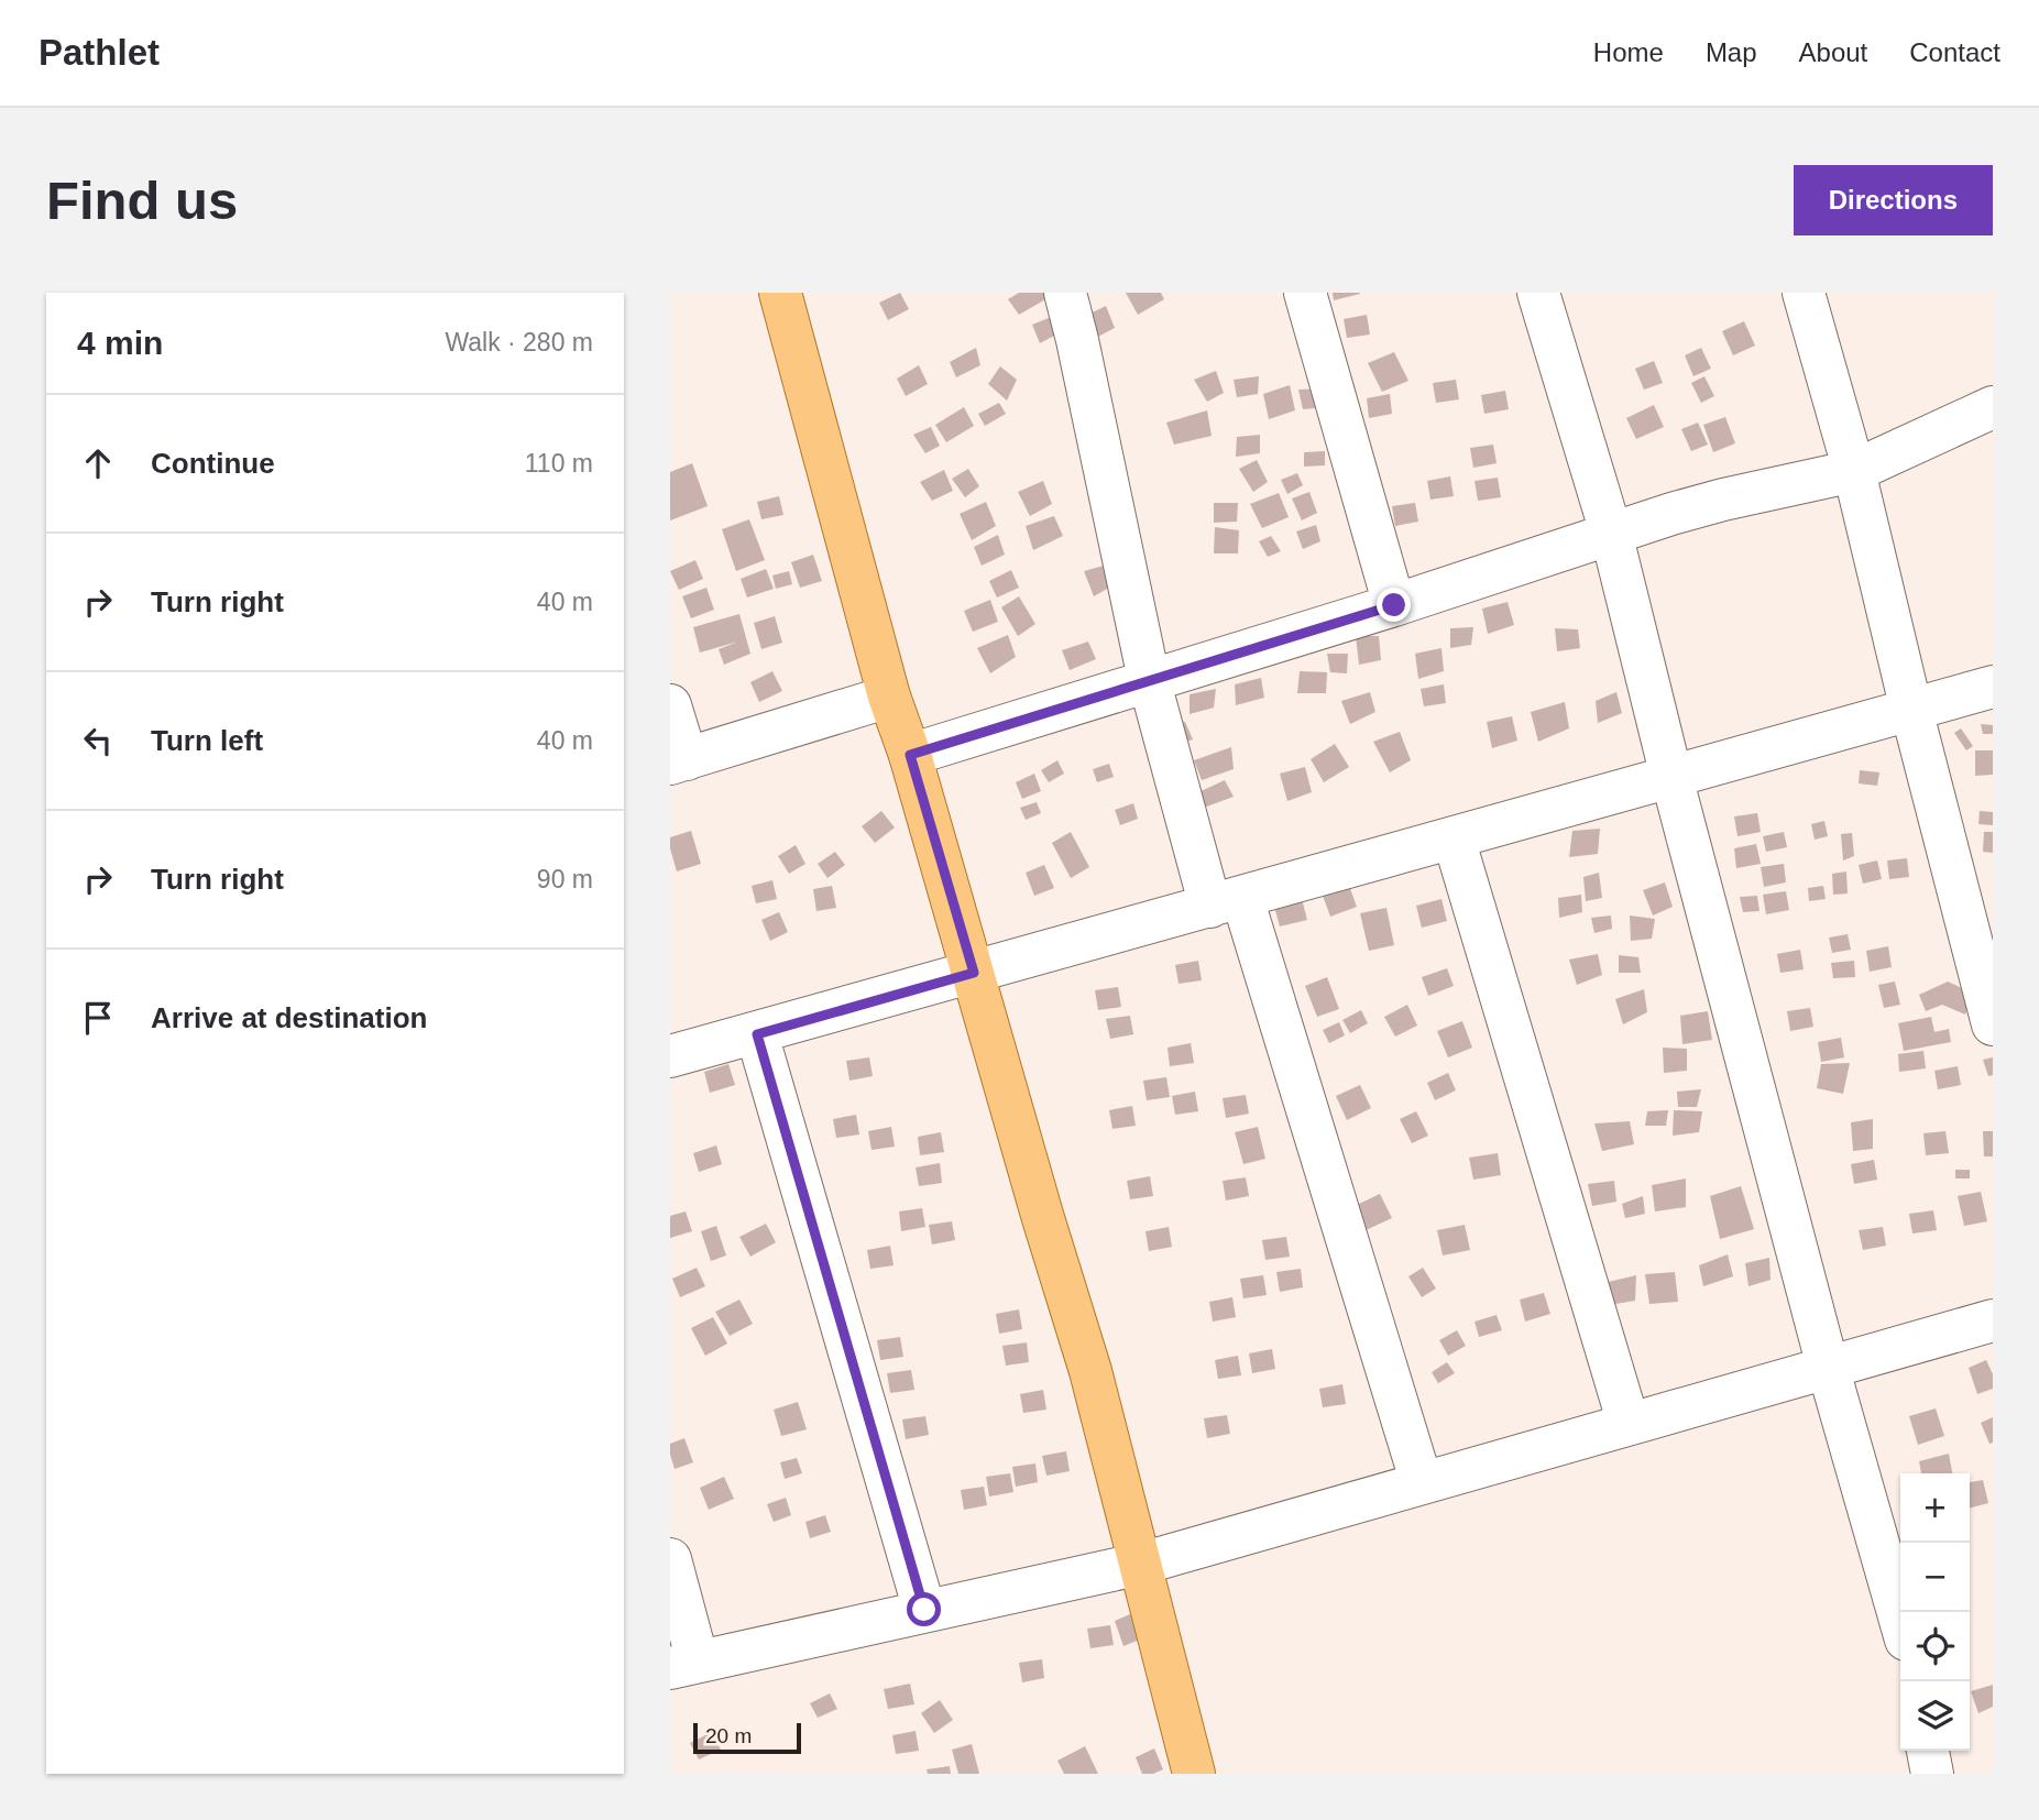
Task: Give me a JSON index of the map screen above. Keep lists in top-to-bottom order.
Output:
{
  "scale_bar": "20 m",
  "page": {
    "header": "Pathlet",
    "nav": [
      "Home",
      "Map",
      "About",
      "Contact"
    ],
    "buttons": "Directions",
    "title": "Find us",
    "heading": ["4 min", "Walk · 280 m"],
    "list": [
      ["Continue", "110 m"],
      ["Turn right", "40 m"],
      ["Turn left", "40 m"],
      ["Turn right", "90 m"],
      "Arrive at destination"
    ],
    "map_buttons": ["+", "−"],
    "scale": "20 m"
  }
}
